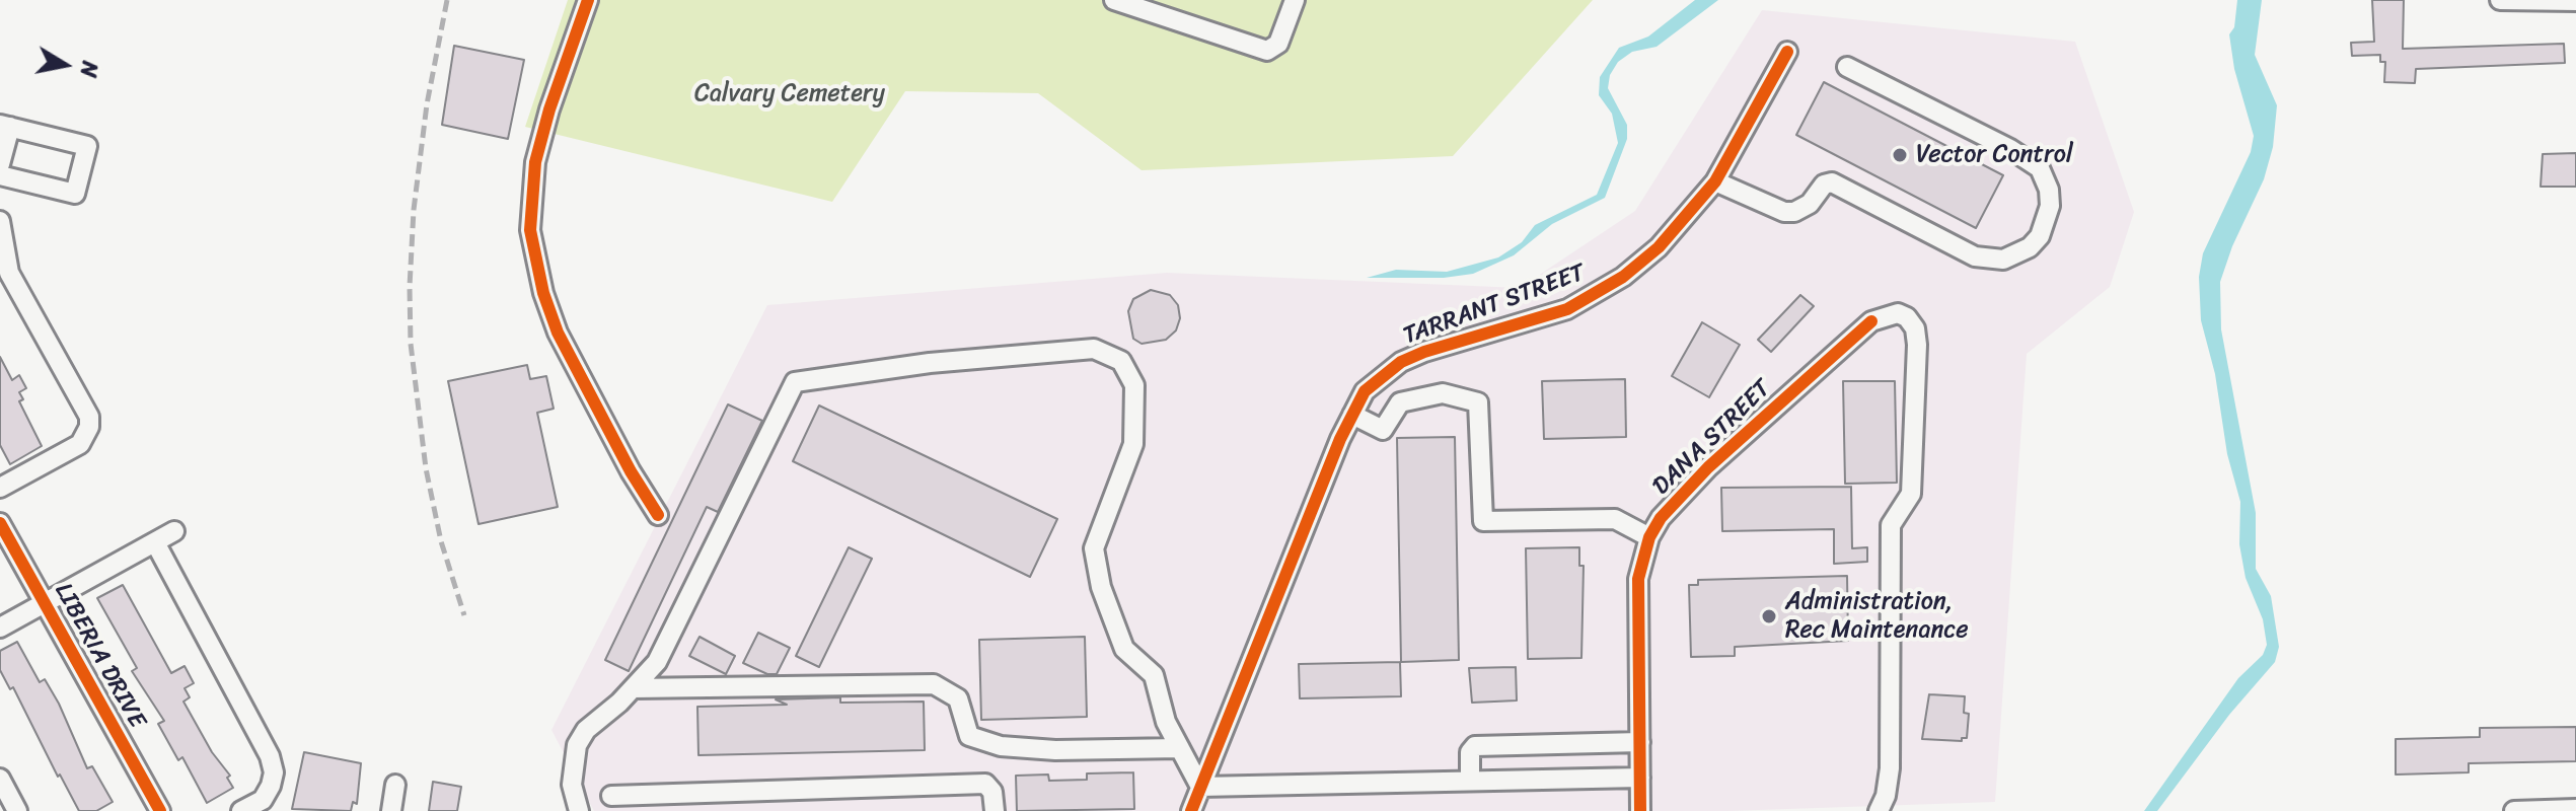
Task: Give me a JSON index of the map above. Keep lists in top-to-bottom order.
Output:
{
  "streets": {
    "street": ["TARRANT STREET", "DANA STREET", "LIBERIA DRIVE"]
  },
  "parks": ["Calvary Cemetery"],
  "places": ["Vector Control", "Administration, Rec Maintenance"],
  "north": "right"
}
